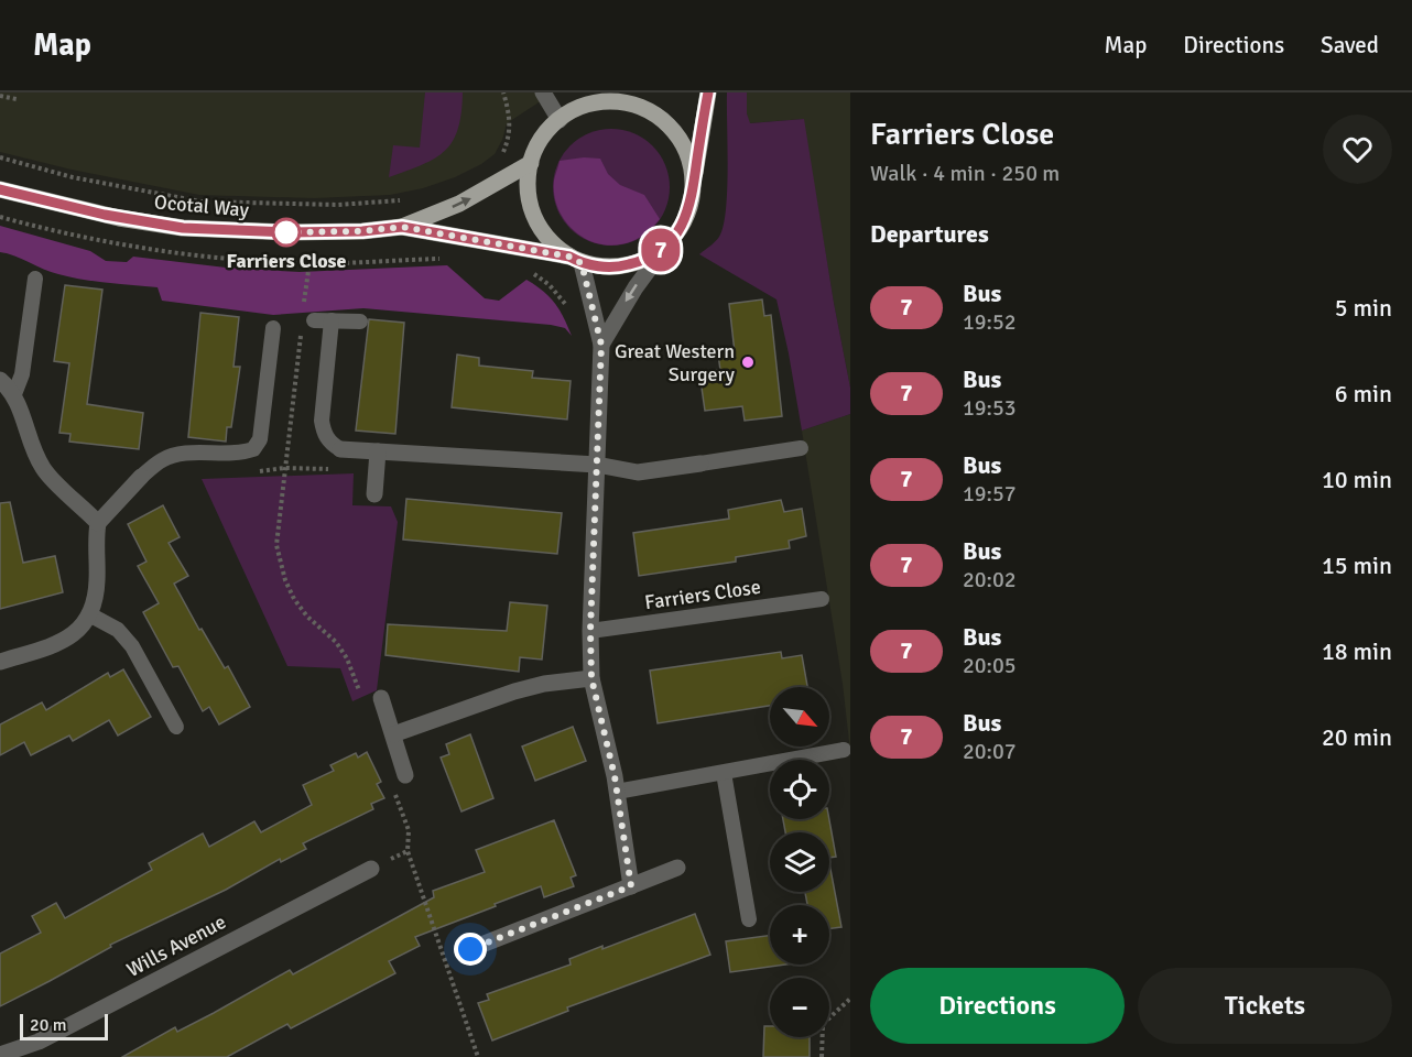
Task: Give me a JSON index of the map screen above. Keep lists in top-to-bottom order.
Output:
{
  "streets": {
    "main road": ["Ocotal Way"],
    "street": ["Wills Avenue"],
    "lane": ["Farriers Close"]
  },
  "places": ["Farriers Close", "Great Western Surgery"],
  "lines": ["bus line 7"],
  "scale_bar": "20 m",
  "north": "bottom right",
  "page": {
    "header": "Map",
    "nav": ["Map", "Directions", "Saved"],
    "on_map": "7",
    "heading": [
      ["Farriers Close", "Walk · 4 min · 250 m"],
      "Departures"
    ],
    "list": [
      {
        "mark": "7",
        "name": "Bus",
        "note": "19:52",
        "value": "5 min"
      },
      {
        "mark": "7",
        "name": "Bus",
        "note": "19:53",
        "value": "6 min"
      },
      {
        "mark": "7",
        "name": "Bus",
        "note": "19:57",
        "value": "10 min"
      },
      {
        "mark": "7",
        "name": "Bus",
        "note": "20:02",
        "value": "15 min"
      },
      {
        "mark": "7",
        "name": "Bus",
        "note": "20:05",
        "value": "18 min"
      },
      {
        "mark": "7",
        "name": "Bus",
        "note": "20:07",
        "value": "20 min"
      }
    ],
    "map_buttons": ["+", "−"],
    "buttons": ["Directions", "Tickets"],
    "scale": "20 m"
  }
}
